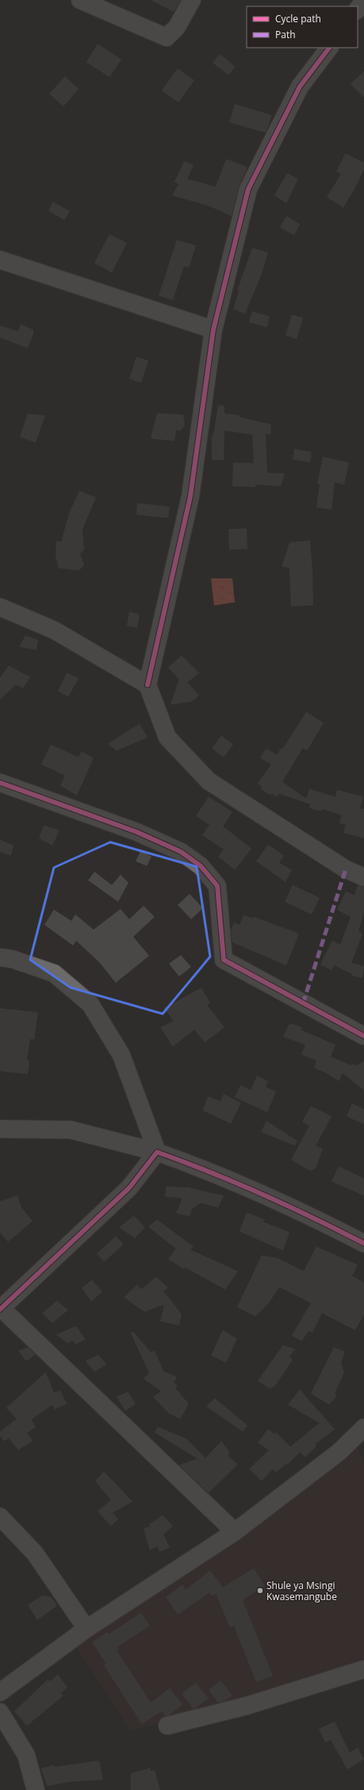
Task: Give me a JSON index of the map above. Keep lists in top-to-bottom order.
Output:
{
  "places": ["Shule ya Msingi Kwasemangube"],
  "legend": ["Cycle path", "Path"]
}
